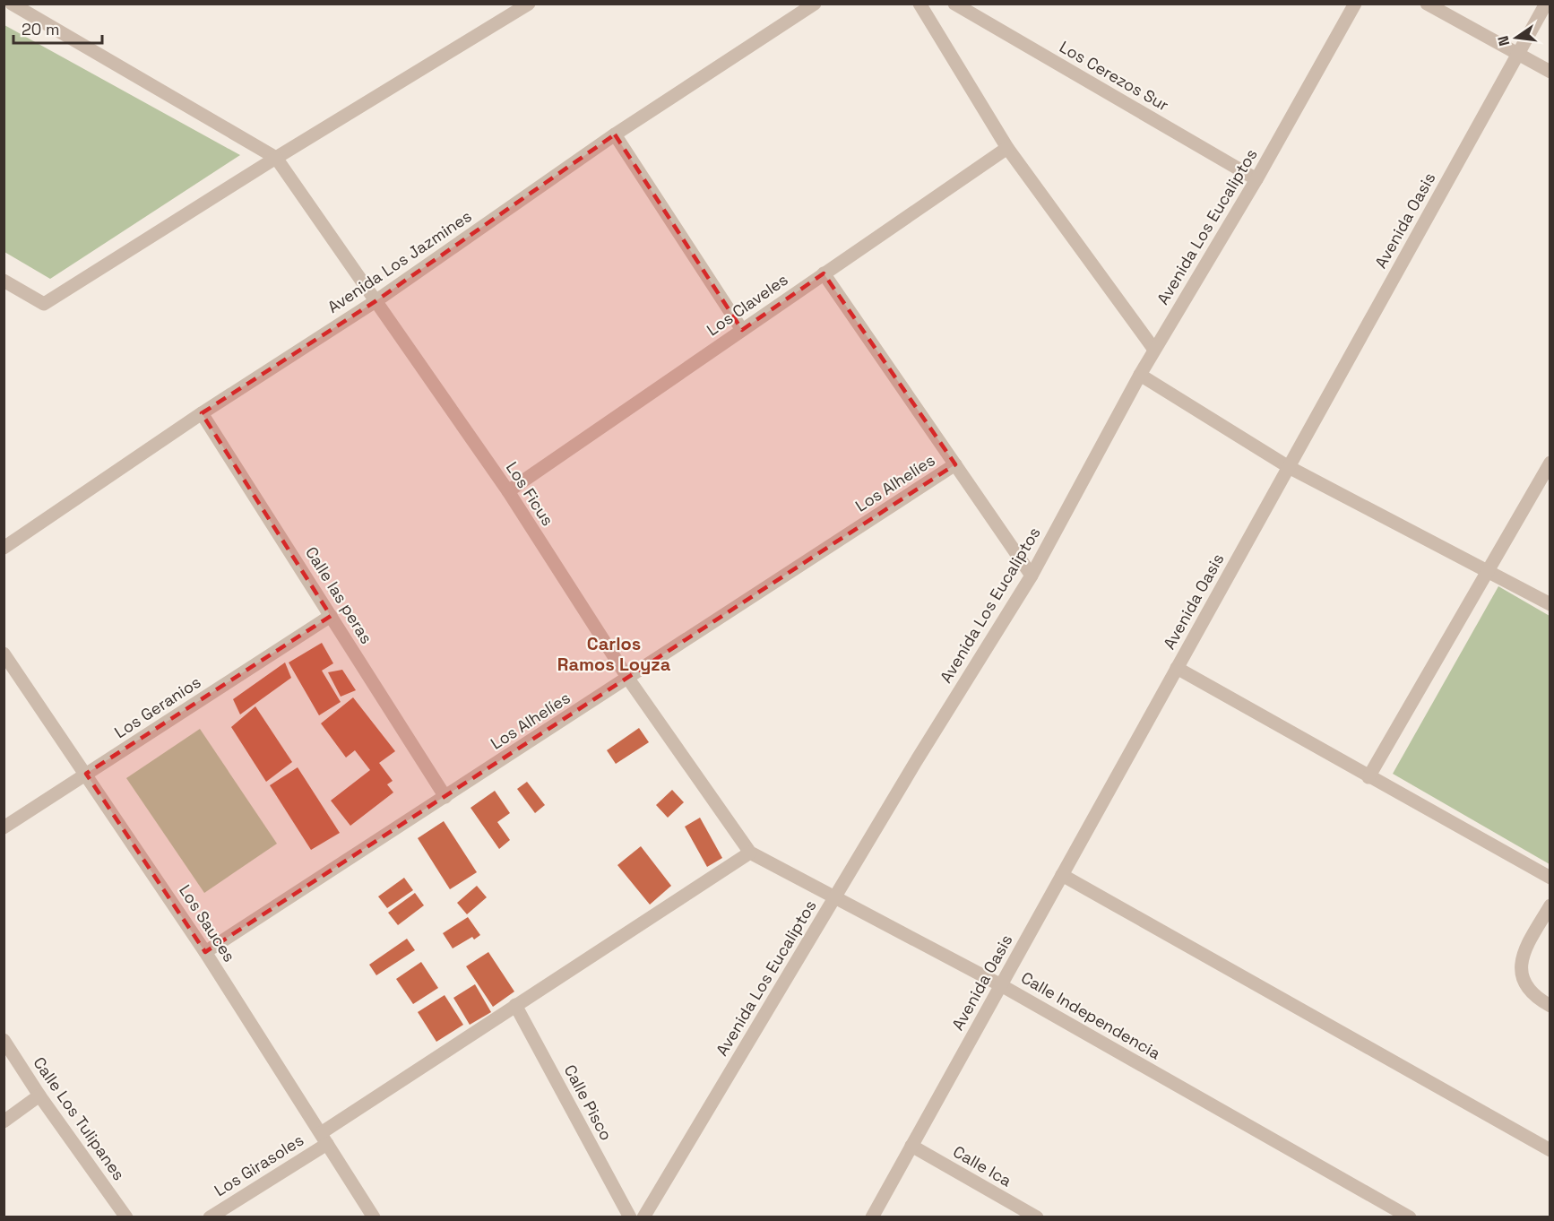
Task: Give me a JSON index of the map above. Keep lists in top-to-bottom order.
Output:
{
  "streets": {
    "street": [
      "Los Cerezos Sur",
      "Avenida Oasis",
      "Avenida Los Eucaliptos",
      "Avenida Los Jazmines",
      "Los Claveles",
      "Los Alhelíes",
      "Los Ficus",
      "Calle las peras",
      "Los Geranios",
      "Los Sauces",
      "Calle Independencia",
      "Calle Pisco",
      "Calle Los Tulipanes",
      "Los Girasoles",
      "Calle Ica"
    ]
  },
  "crossings": [
    ["Los Cerezos Sur", "Avenida Los Eucaliptos"],
    ["Avenida Oasis", "Calle Independencia"],
    ["Avenida Oasis", "Calle Ica"],
    ["Avenida Los Eucaliptos", "Calle Independencia"],
    ["Avenida Los Jazmines", "Los Ficus"],
    ["Avenida Los Jazmines", "Calle las peras"],
    ["Los Claveles", "Los Ficus"],
    ["Los Alhelíes", "Los Ficus"],
    ["Los Alhelíes", "Calle las peras"],
    ["Los Alhelíes", "Los Sauces"],
    ["Los Ficus", "Calle Independencia"],
    ["Los Ficus", "Los Girasoles"],
    ["Calle las peras", "Los Geranios"],
    ["Los Geranios", "Los Sauces"],
    ["Los Sauces", "Los Girasoles"],
    ["Calle Independencia", "Los Girasoles"],
    ["Calle Pisco", "Los Girasoles"]
  ],
  "districts": ["Carlos Ramos Loyza"],
  "scale_bar": "20 m",
  "north": "left"
}
